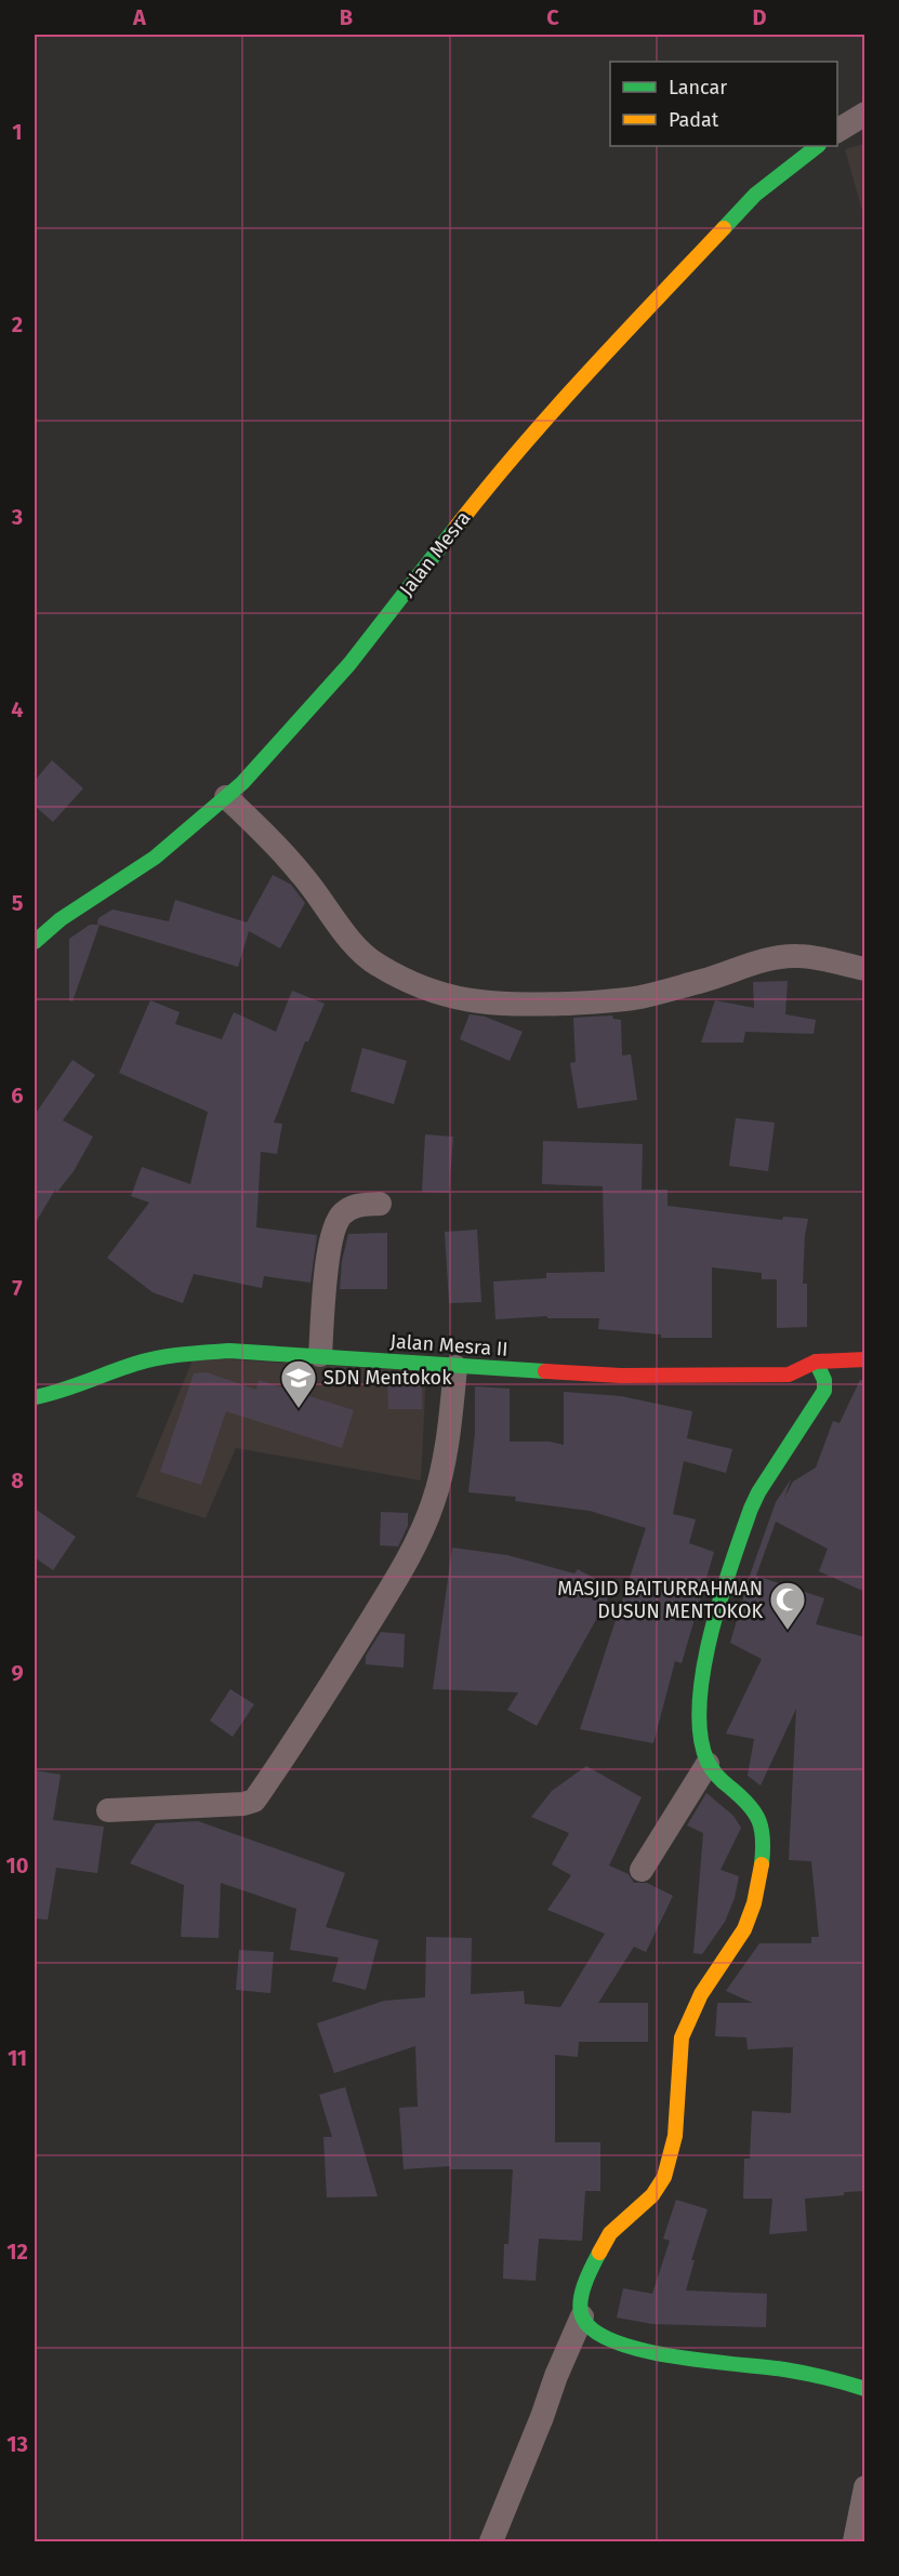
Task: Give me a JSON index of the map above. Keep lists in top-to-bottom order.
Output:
{
  "streets": {
    "street": ["Jalan Mesra", "Jalan Mesra II"]
  },
  "places": {
    "school or university": ["SDN Mentokok"],
    "mosque": ["MASJID BAITURRAHMAN DUSUN MENTOKOK"]
  },
  "legend": ["Lancar", "Padat"],
  "grid": {
    "columns": [
      "A",
      "B",
      "C",
      "D"
    ],
    "rows": [
      "1",
      "2",
      "3",
      "4",
      "5",
      "6",
      "7",
      "8",
      "9",
      "10",
      "11",
      "12",
      "13"
    ]
  }
}
